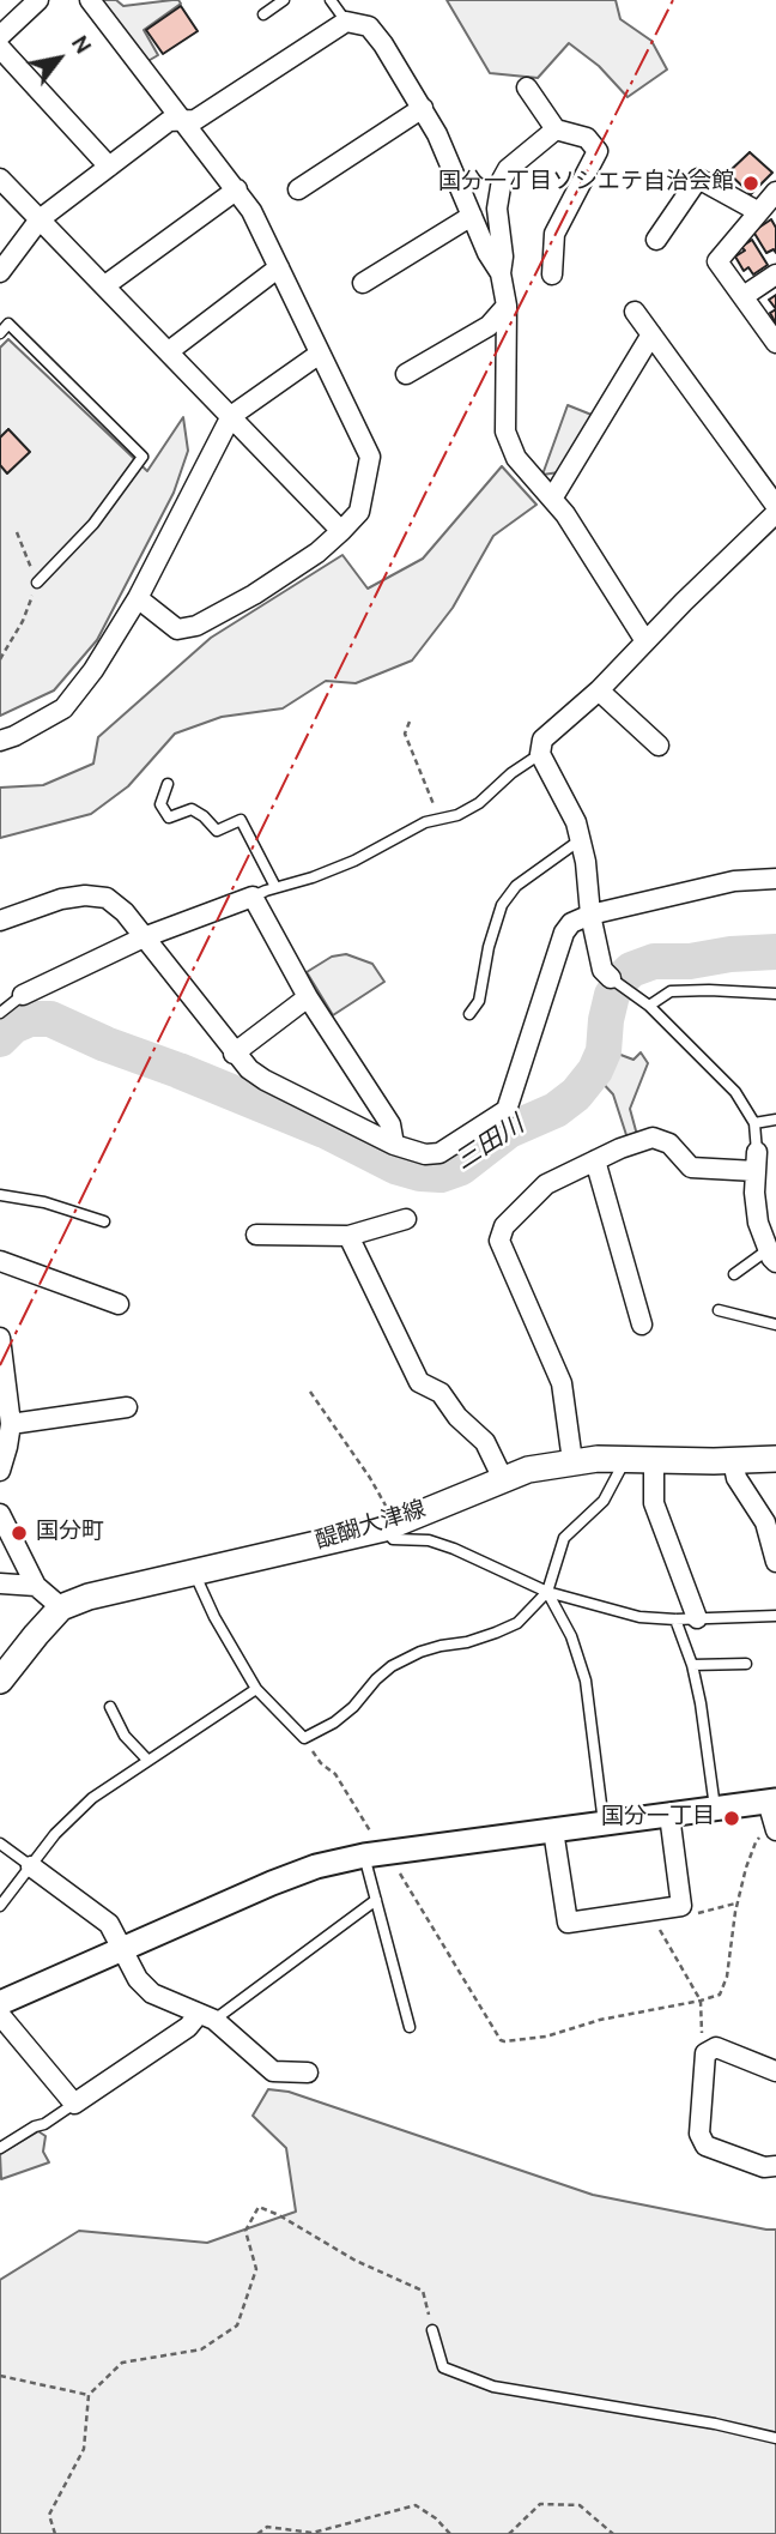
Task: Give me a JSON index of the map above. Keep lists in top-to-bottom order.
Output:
{
  "streets": {
    "main road": ["醍醐大津線"]
  },
  "water": ["三田川"],
  "places": ["国分一丁目ソシエテ自治会館", "国分町", "国分一丁目"],
  "north": "top right"
}
